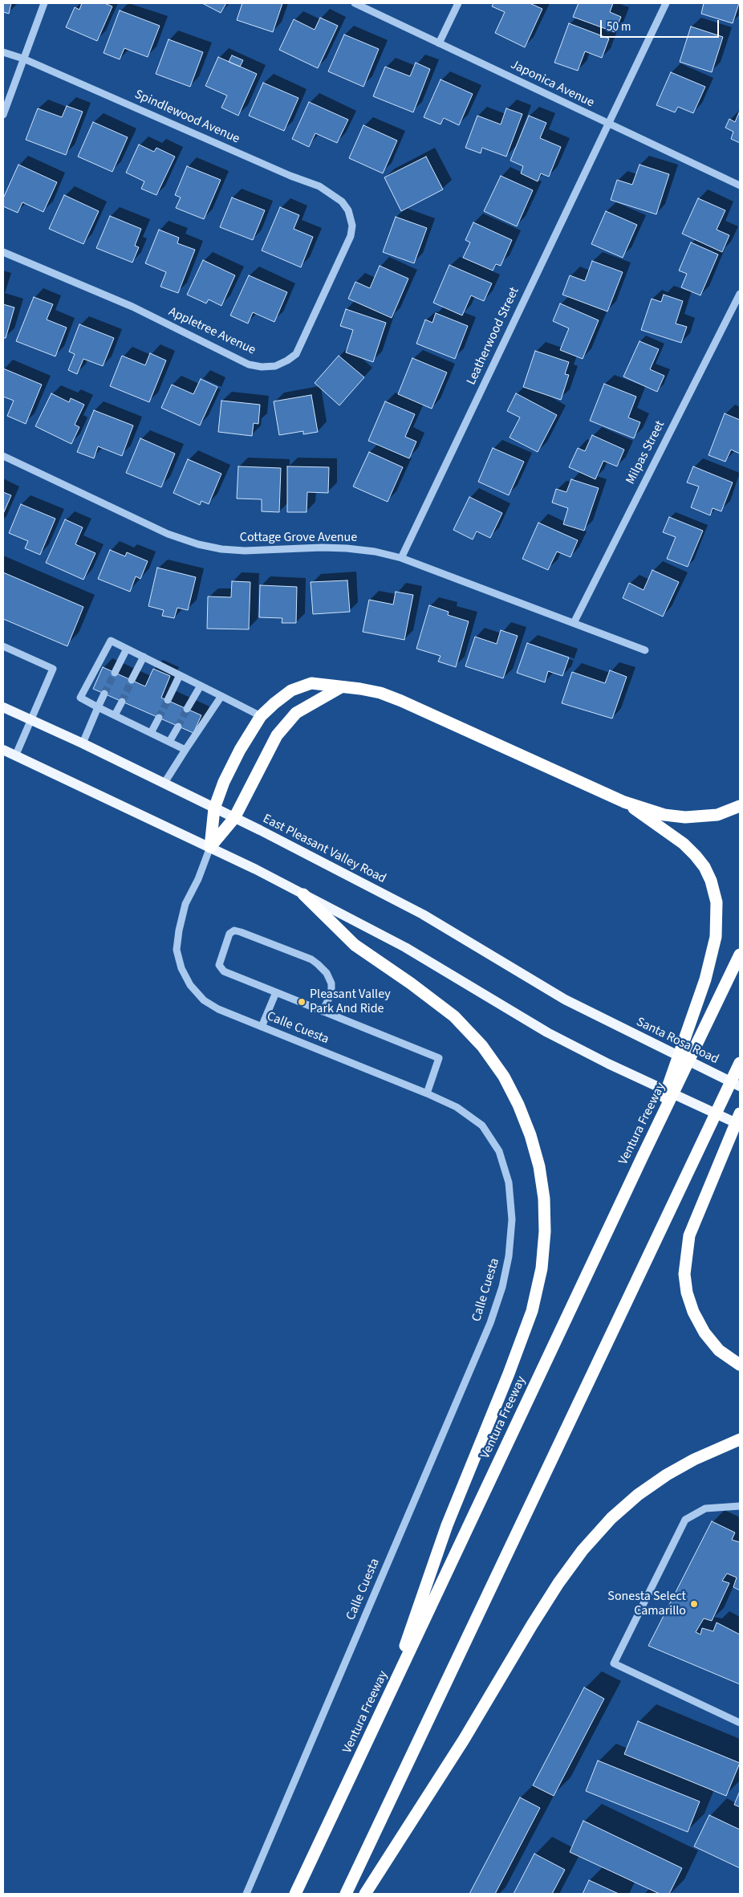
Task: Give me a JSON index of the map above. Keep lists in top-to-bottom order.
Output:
{
  "streets": {
    "highway": ["Ventura Freeway"],
    "main road": ["East Pleasant Valley Road", "Santa Rosa Road"],
    "street": [
      "Japonica Avenue",
      "Spindlewood Avenue",
      "Appletree Avenue",
      "Leatherwood Street",
      "Milpas Street",
      "Cottage Grove Avenue",
      "Calle Cuesta"
    ]
  },
  "crossings": [
    ["Japonica Avenue", "Leatherwood Street"],
    ["Spindlewood Avenue", "Appletree Avenue"],
    ["Leatherwood Street", "Cottage Grove Avenue"],
    ["Milpas Street", "Cottage Grove Avenue"],
    ["East Pleasant Valley Road", "Santa Rosa Road"]
  ],
  "places": ["Pleasant Valley Park And Ride", "Sonesta Select Camarillo"],
  "scale_bar": "50 m"
}
